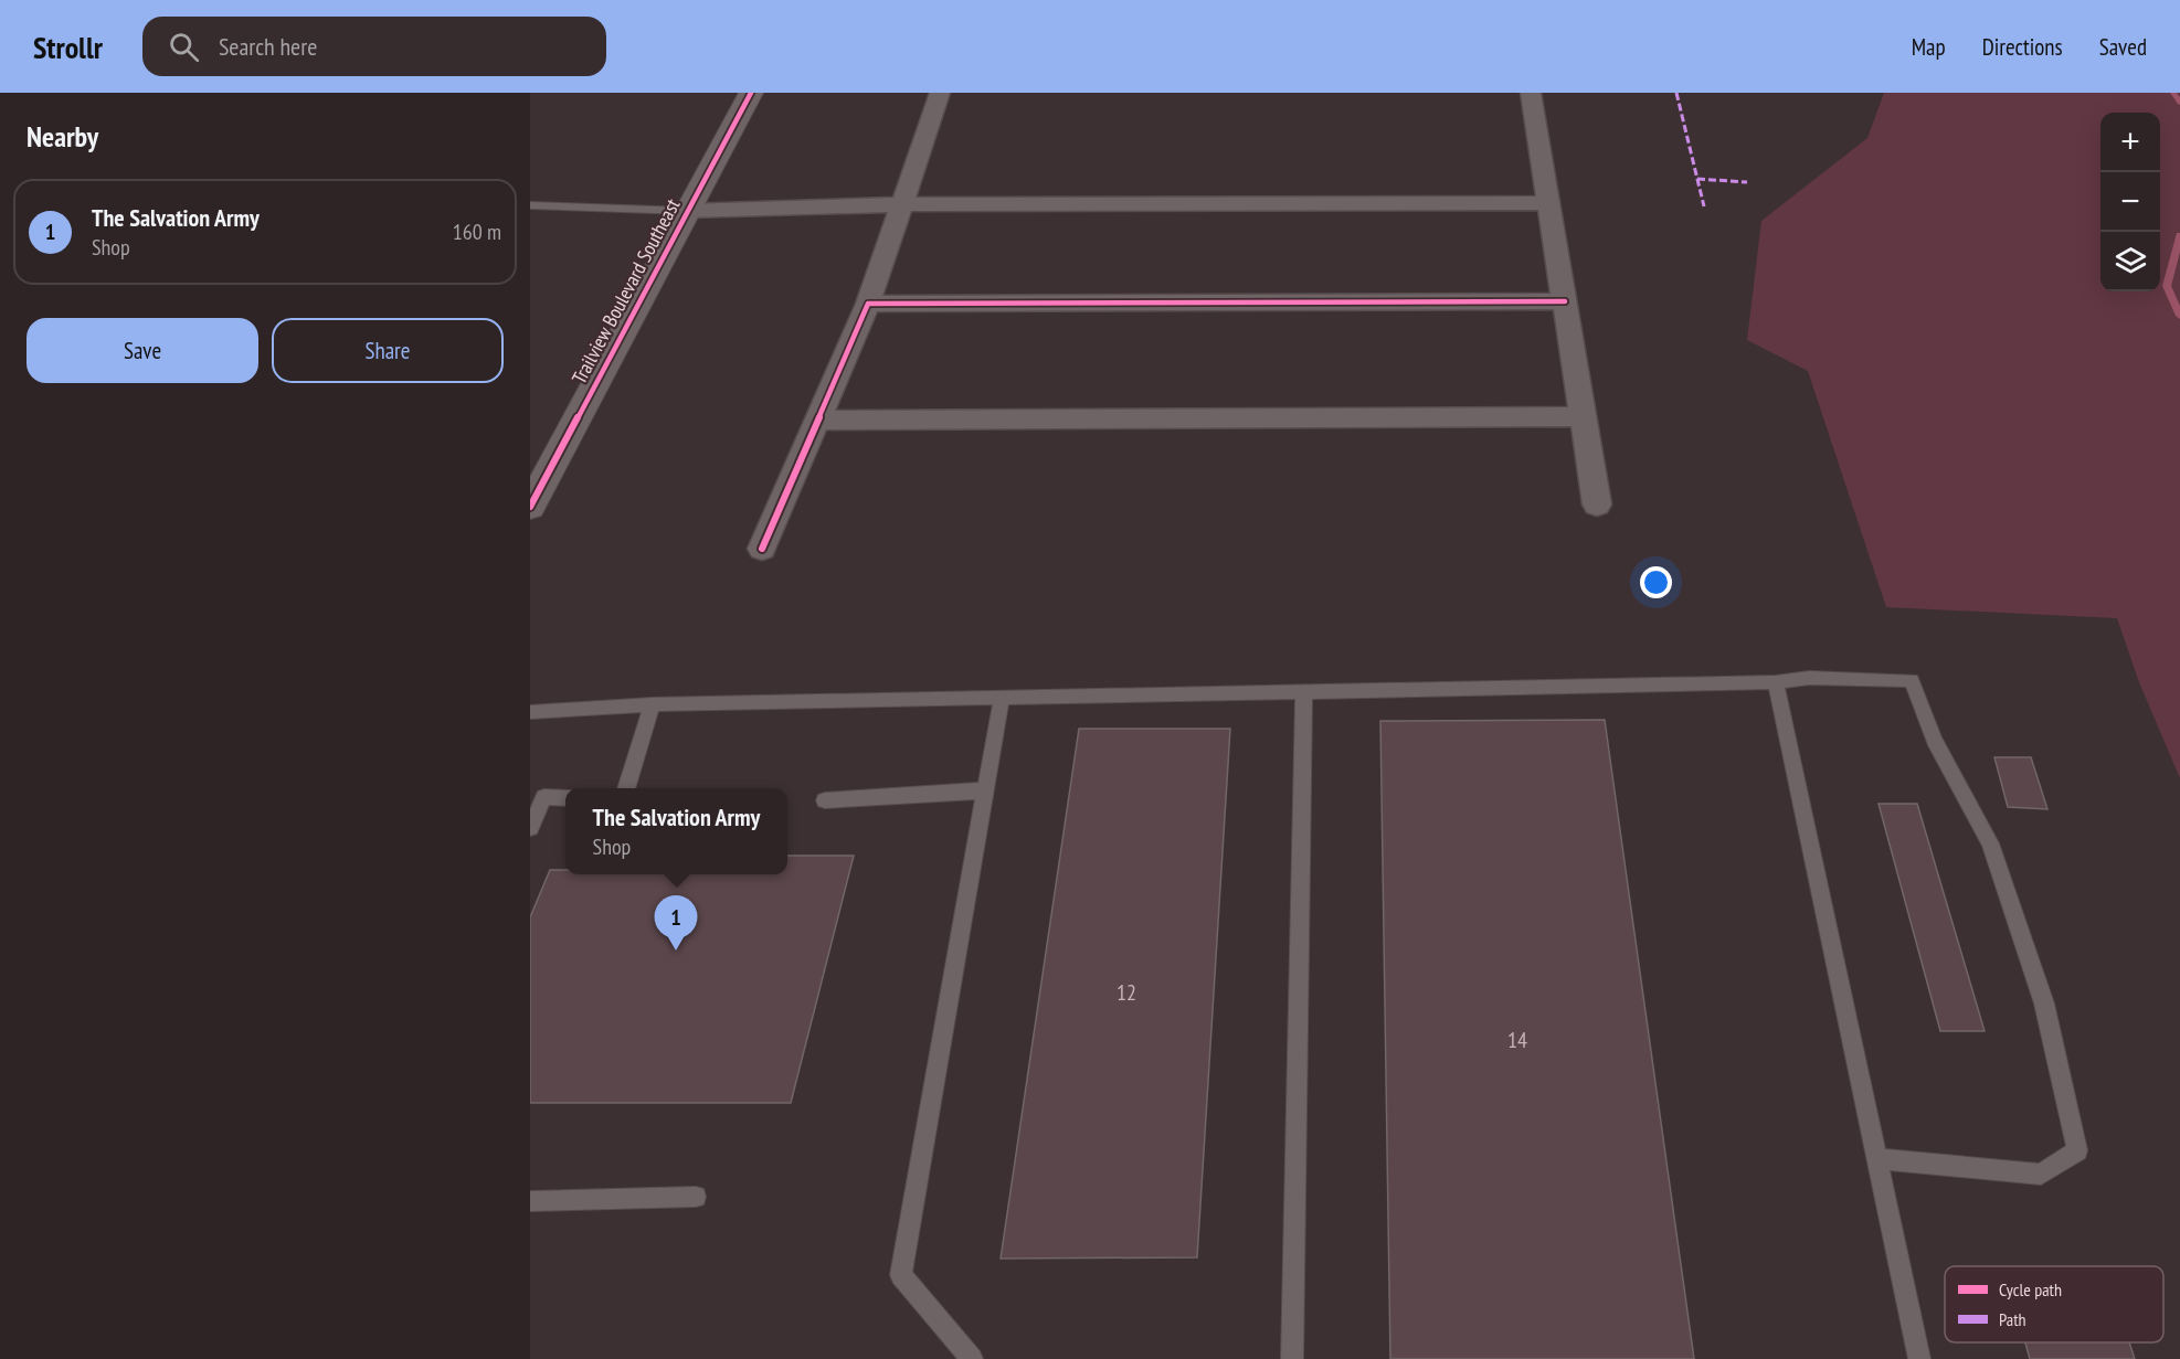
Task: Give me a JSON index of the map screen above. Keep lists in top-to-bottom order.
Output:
{
  "streets": {
    "street": ["Trailview Boulevard Southeast"]
  },
  "house_numbers": ["12", "14"],
  "legend": ["Cycle path", "Path"],
  "page": {
    "header": "Strollr",
    "search": "Search here",
    "nav": ["Map", "Directions", "Saved"],
    "heading": "Nearby",
    "map_buttons": ["+", "−"],
    "list": [
      {
        "mark": "1",
        "name": "The Salvation Army",
        "note": "Shop",
        "value": "160 m"
      }
    ],
    "buttons": ["Save", "Share"],
    "popup": ["The Salvation Army", "Shop"],
    "pins": "1"
  }
}
